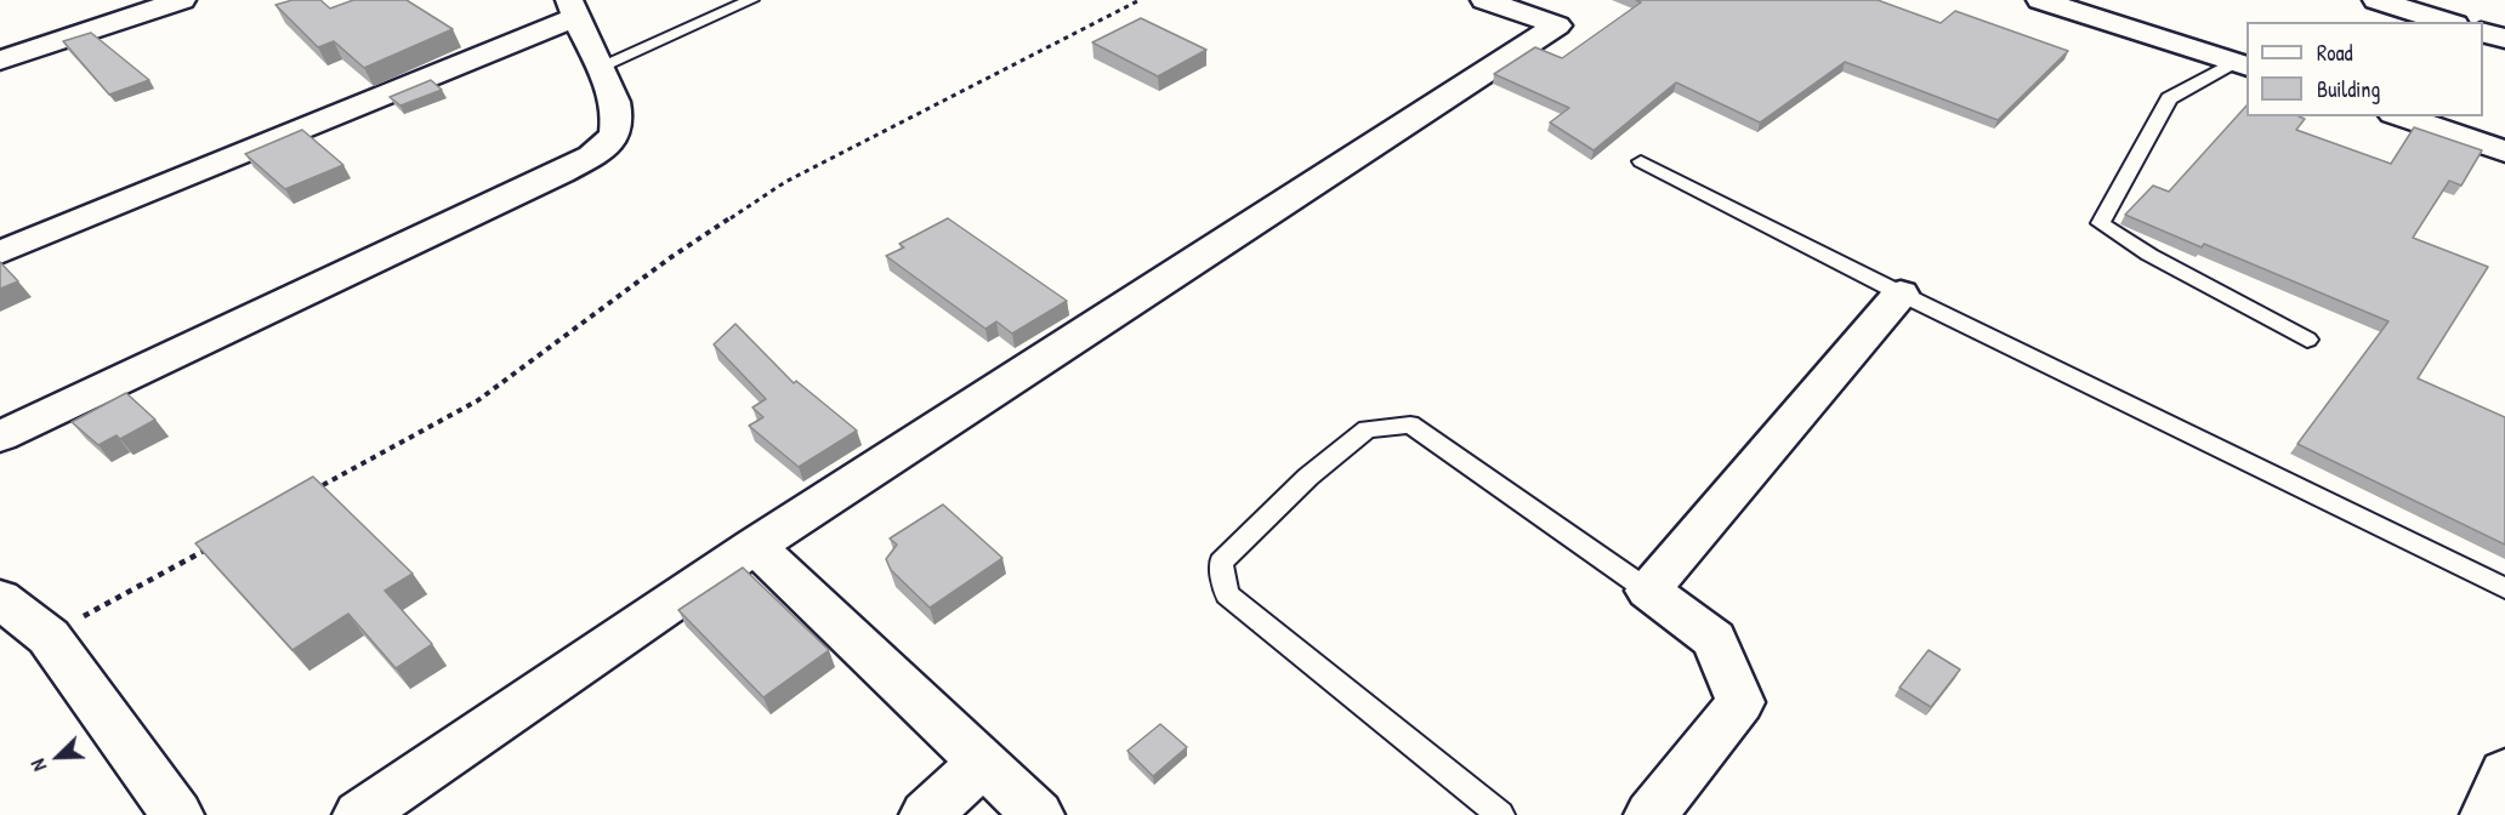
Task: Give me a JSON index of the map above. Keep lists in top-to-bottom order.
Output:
{
  "legend": ["Road", "Building"],
  "north": "bottom left"
}
